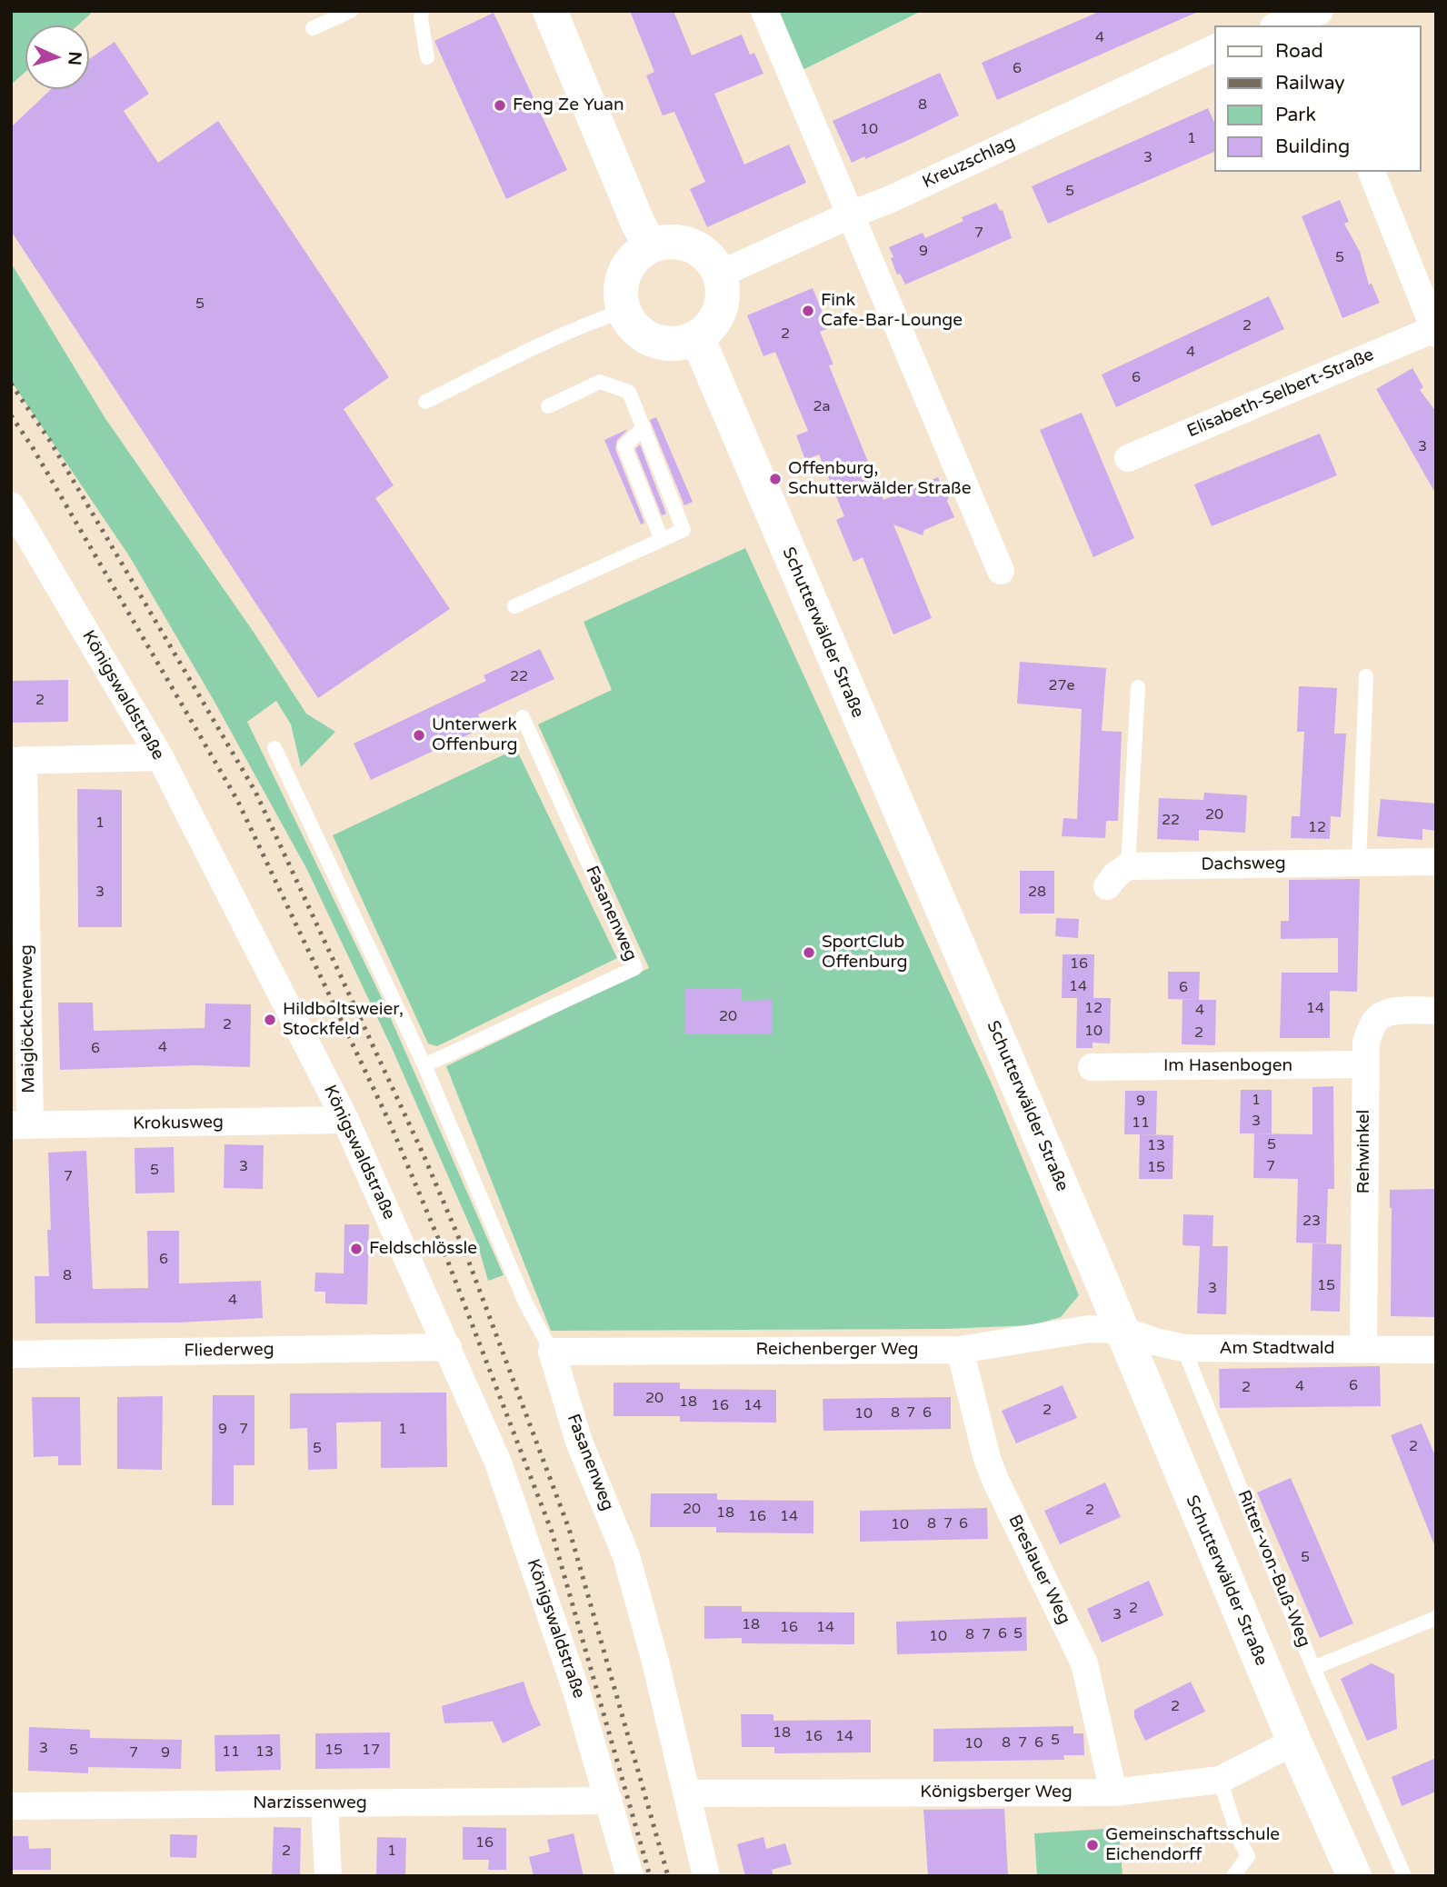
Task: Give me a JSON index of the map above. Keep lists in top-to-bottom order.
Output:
{
  "streets": {
    "main road": ["Schutterwälder Straße"],
    "street": [
      "Kreuzschlag",
      "Elisabeth-Selbert-Straße",
      "Königswaldstraße",
      "Dachsweg",
      "Fasanenweg",
      "Maiglöckchenweg",
      "Im Hasenbogen",
      "Krokusweg",
      "Rehwinkel",
      "Am Stadtwald",
      "Reichenberger Weg",
      "Fliederweg",
      "Breslauer Weg",
      "Königsberger Weg",
      "Narzissenweg"
    ],
    "lane": ["Ritter-von-Buß-Weg"]
  },
  "crossings": [
    ["Kreuzschlag", "Schutterwälder Straße"],
    ["Schutterwälder Straße", "Am Stadtwald"],
    ["Schutterwälder Straße", "Reichenberger Weg"],
    ["Schutterwälder Straße", "Königsberger Weg"],
    ["Königswaldstraße", "Krokusweg"],
    ["Königswaldstraße", "Fliederweg"],
    ["Königswaldstraße", "Narzissenweg"],
    ["Fasanenweg", "Reichenberger Weg"],
    ["Fasanenweg", "Königsberger Weg"],
    ["Maiglöckchenweg", "Krokusweg"],
    ["Im Hasenbogen", "Rehwinkel"],
    ["Rehwinkel", "Am Stadtwald"],
    ["Am Stadtwald", "Reichenberger Weg"],
    ["Am Stadtwald", "Ritter-von-Buß-Weg"],
    ["Reichenberger Weg", "Breslauer Weg"],
    ["Breslauer Weg", "Königsberger Weg"]
  ],
  "places": [
    "Feng Ze Yuan",
    "Fink Cafe-Bar-Lounge",
    "Offenburg, Schutterwälder Straße",
    "Unterwerk Offenburg",
    "SportClub Offenburg",
    "Hildboltsweier, Stockfeld",
    "Feldschlössle",
    "Gemeinschaftsschule Eichendorff"
  ],
  "house_numbers": [
    "4",
    "6",
    "8",
    "10",
    "1",
    "3",
    "5",
    "7",
    "9",
    "5",
    "5",
    "2",
    "2",
    "4",
    "6",
    "2a",
    "3",
    "22",
    "27e",
    "2",
    "20",
    "22",
    "1",
    "12",
    "3",
    "28",
    "16",
    "14",
    "6",
    "12",
    "14",
    "4",
    "20",
    "2",
    "10",
    "2",
    "4",
    "6",
    "1",
    "9",
    "3",
    "11",
    "5",
    "13",
    "3",
    "7",
    "15",
    "5",
    "7",
    "23",
    "6",
    "8",
    "15",
    "3",
    "4",
    "6",
    "4",
    "2",
    "20",
    "18",
    "16",
    "14",
    "2",
    "8",
    "7",
    "6",
    "10",
    "9",
    "7",
    "1",
    "2",
    "5",
    "20",
    "2",
    "18",
    "16",
    "14",
    "8",
    "7",
    "6",
    "10",
    "5",
    "2",
    "3",
    "18",
    "16",
    "14",
    "6",
    "5",
    "8",
    "7",
    "10",
    "2",
    "18",
    "16",
    "14",
    "5",
    "8",
    "7",
    "6",
    "10",
    "3",
    "5",
    "15",
    "17",
    "11",
    "13",
    "7",
    "9",
    "16",
    "2",
    "1"
  ],
  "legend": [
    "Road",
    "Railway",
    "Park",
    "Building"
  ],
  "north": "right"
}
